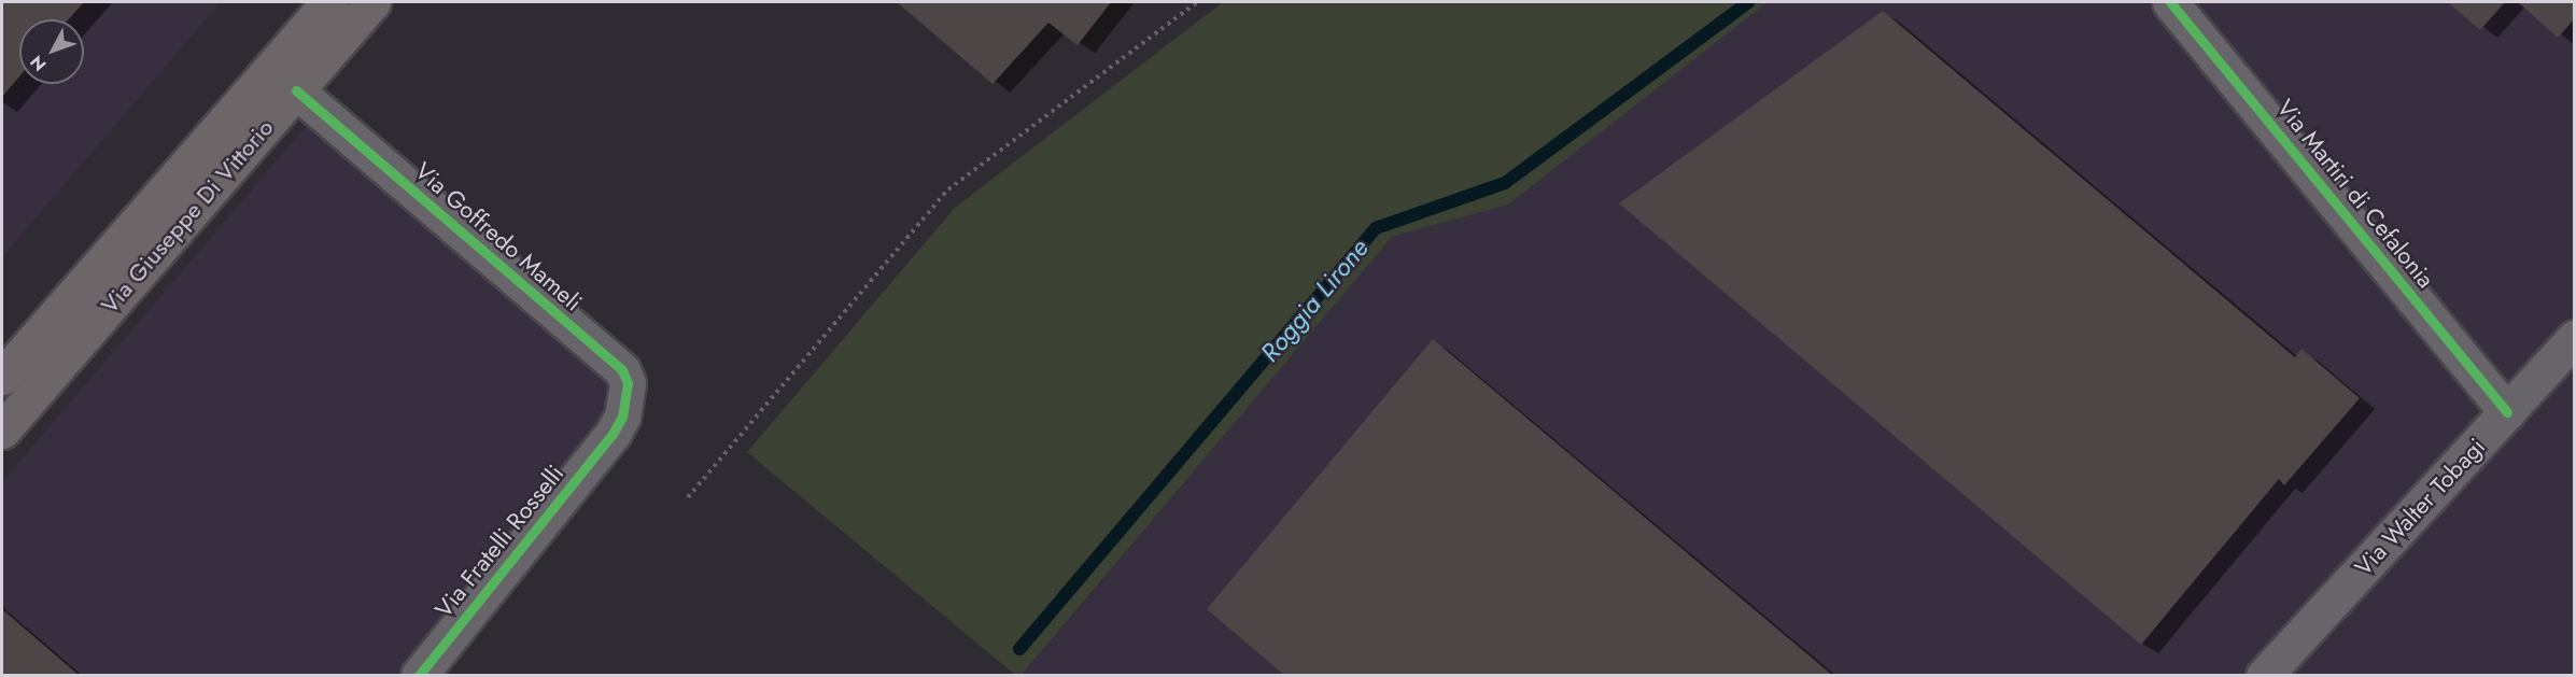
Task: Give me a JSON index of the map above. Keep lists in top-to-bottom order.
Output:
{
  "streets": {
    "main road": ["Via Giuseppe Di Vittorio"],
    "street": [
      "Via Martiri di Cefalonia",
      "Via Goffredo Mameli",
      "Via Walter Tobagi",
      "Via Fratelli Rosselli"
    ]
  },
  "crossings": [
    ["Via Martiri di Cefalonia", "Via Walter Tobagi"],
    ["Via Giuseppe Di Vittorio", "Via Goffredo Mameli"],
    ["Via Goffredo Mameli", "Via Fratelli Rosselli"]
  ],
  "water": ["Roggia Lirone"],
  "north": "bottom left"
}
